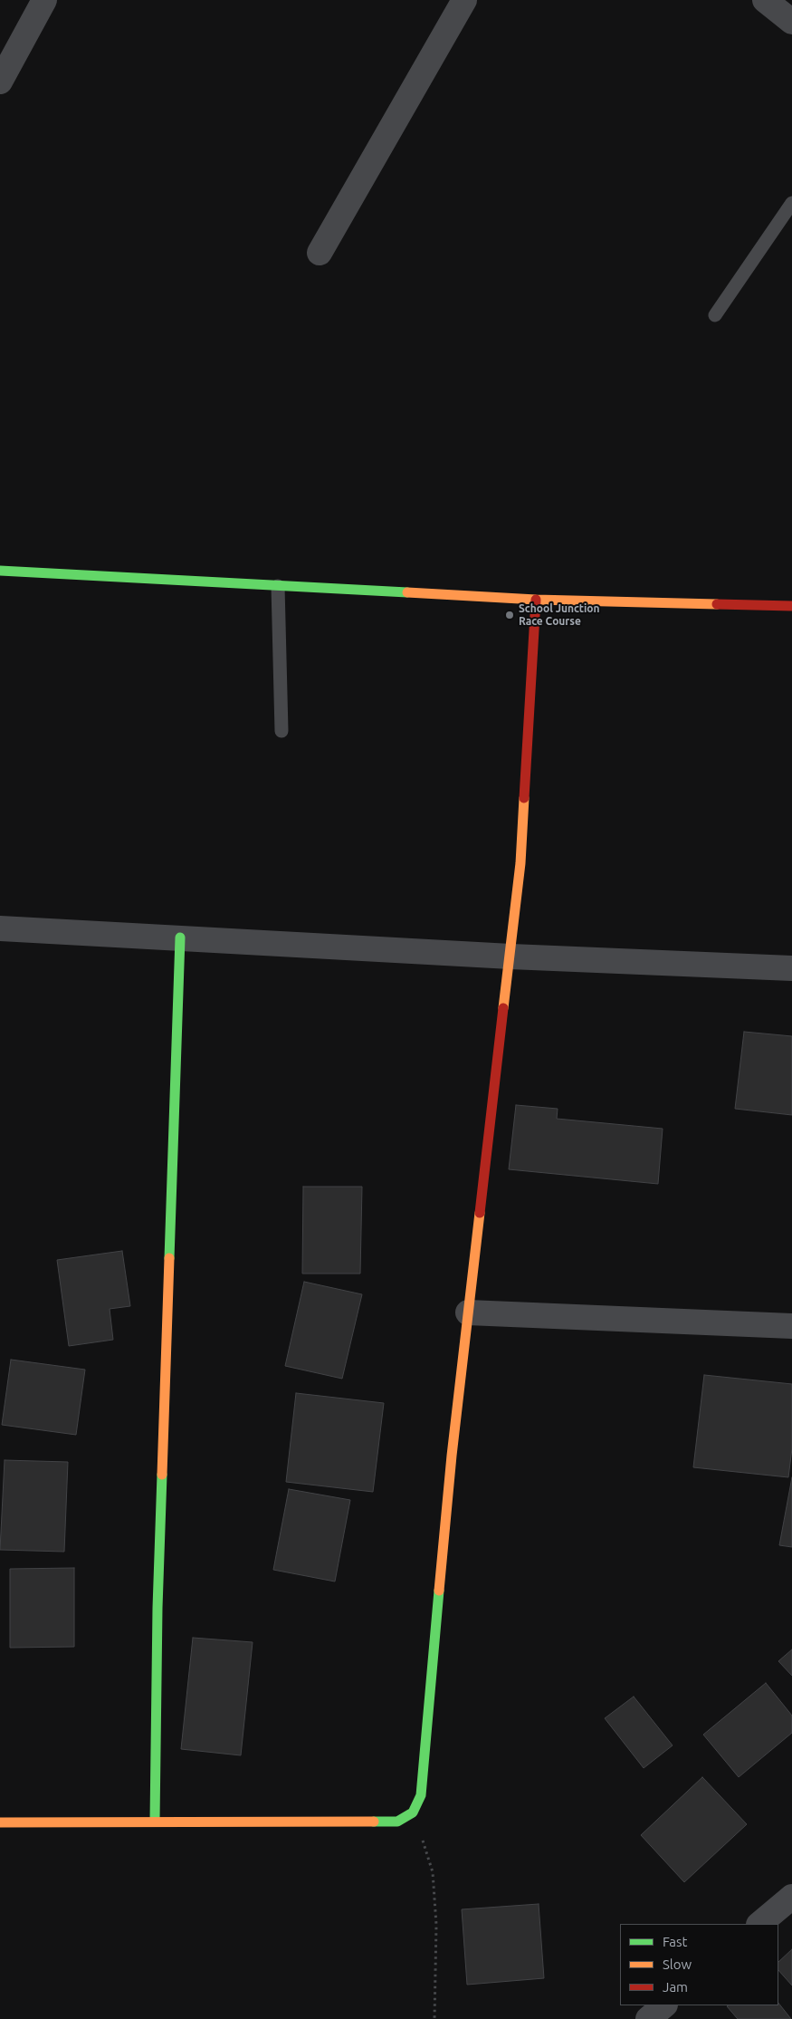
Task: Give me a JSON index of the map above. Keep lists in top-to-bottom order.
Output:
{
  "places": ["School Junction Race Course"],
  "legend": ["Fast", "Slow", "Jam"]
}
